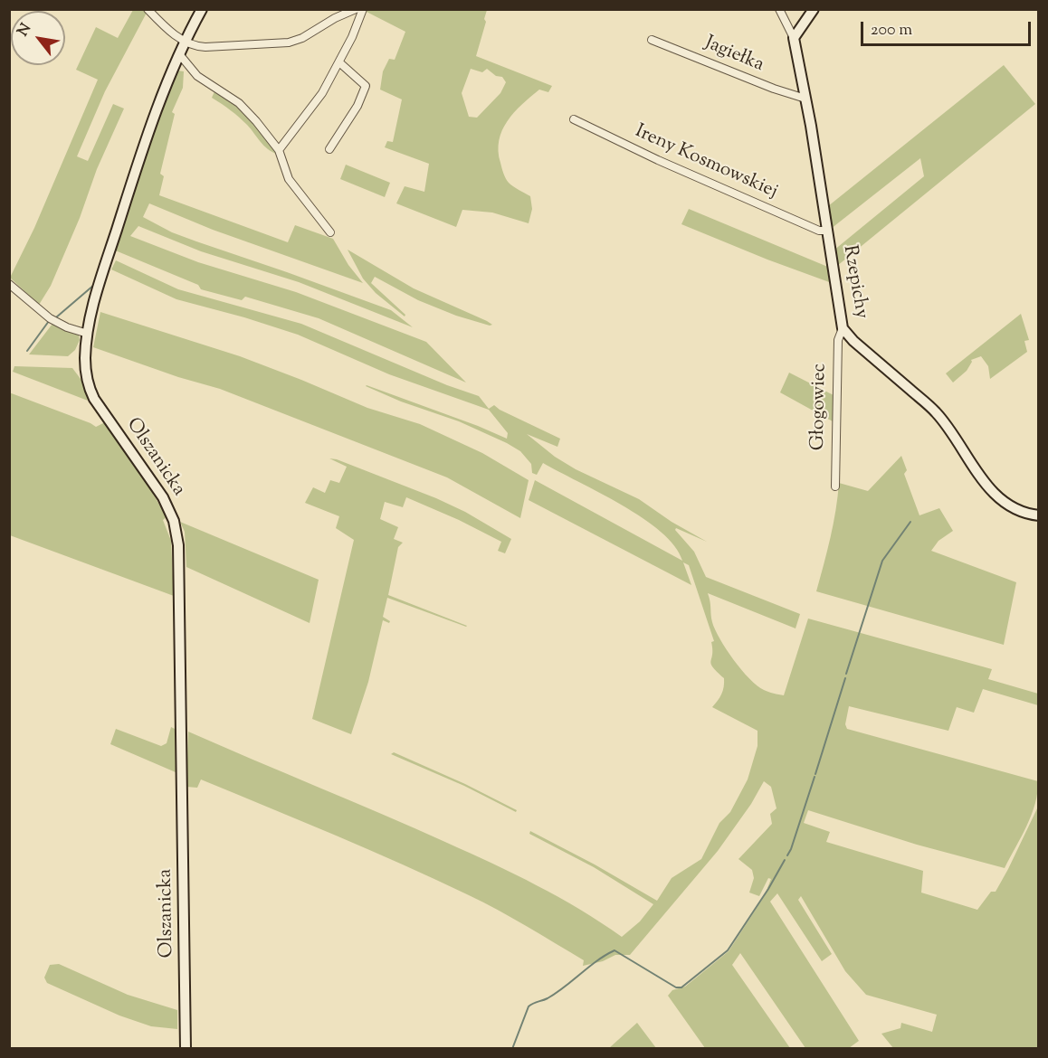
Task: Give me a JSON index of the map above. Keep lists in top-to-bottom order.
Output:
{
  "streets": {
    "street": [
      "Jagiełka",
      "Ireny Kosmowskiej",
      "Rzepichy",
      "Głogowiec",
      "Olszanicka"
    ]
  },
  "crossings": [
    ["Jagiełka", "Rzepichy"],
    ["Ireny Kosmowskiej", "Rzepichy"],
    ["Rzepichy", "Głogowiec"]
  ],
  "scale_bar": "200 m",
  "north": "top left"
}
